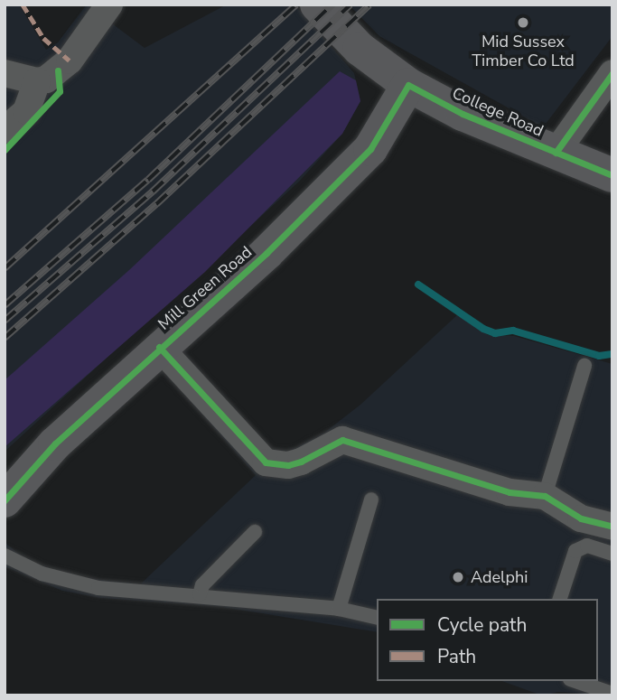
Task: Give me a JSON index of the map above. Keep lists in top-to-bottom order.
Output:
{
  "streets": {
    "street": ["College Road", "Mill Green Road"]
  },
  "crossings": [
    ["College Road", "Mill Green Road"]
  ],
  "places": ["Mid Sussex Timber Co Ltd", "Adelphi"],
  "legend": ["Cycle path", "Path"]
}
